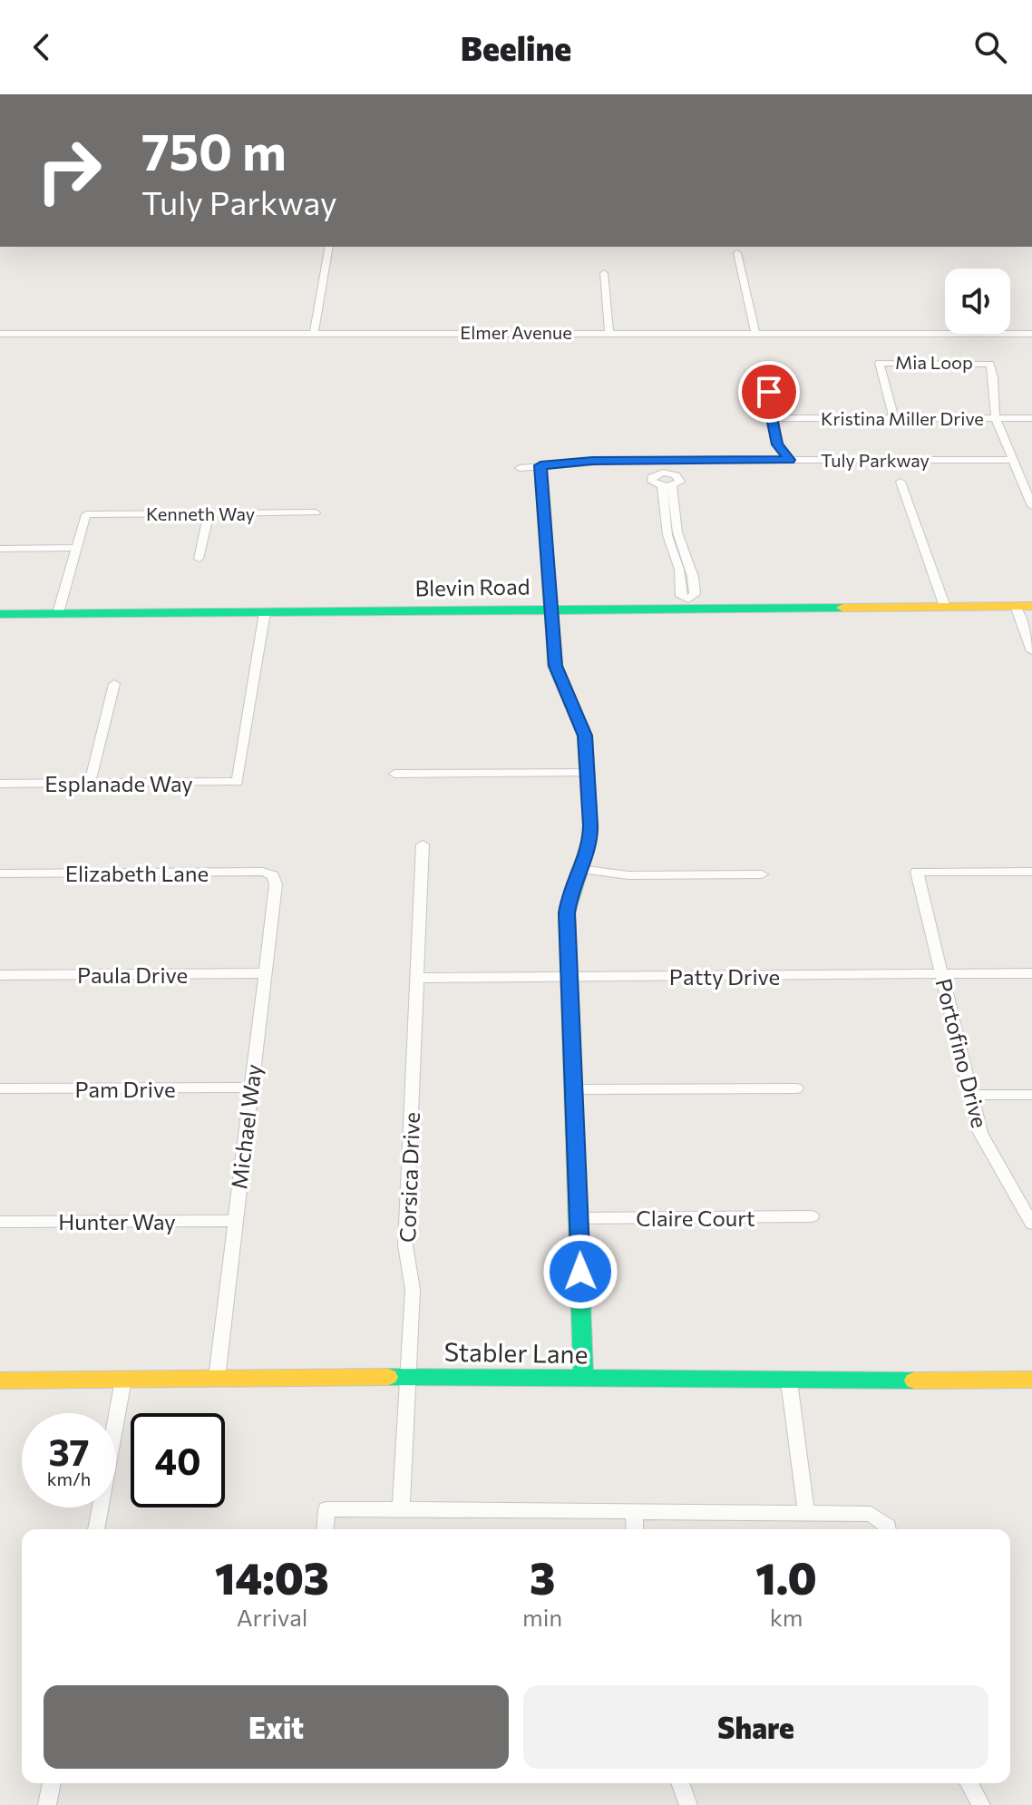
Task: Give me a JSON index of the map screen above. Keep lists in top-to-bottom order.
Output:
{
  "streets": {
    "street": [
      "Elmer Avenue",
      "Mia Loop",
      "Kristina Miller Drive",
      "Tuly Parkway",
      "Kenneth Way",
      "Blevin Road",
      "Esplanade Way",
      "Elizabeth Lane",
      "Paula Drive",
      "Patty Drive",
      "Portofino Drive",
      "Pam Drive",
      "Michael Way",
      "Corsica Drive",
      "Claire Court",
      "Hunter Way",
      "Stabler Lane"
    ]
  },
  "crossings": [
    ["Mia Loop", "Kristina Miller Drive"],
    ["Blevin Road", "Esplanade Way"],
    ["Elizabeth Lane", "Michael Way"],
    ["Paula Drive", "Michael Way"],
    ["Patty Drive", "Portofino Drive"],
    ["Patty Drive", "Corsica Drive"],
    ["Pam Drive", "Michael Way"],
    ["Michael Way", "Hunter Way"],
    ["Michael Way", "Stabler Lane"],
    ["Corsica Drive", "Stabler Lane"]
  ],
  "page": {
    "header": "Beeline",
    "turn": ["750 m", "Tuly Parkway"],
    "speed": "37 km/h",
    "limit": "40",
    "eta": [
      "14:03",
      "Arrival",
      "3",
      "min",
      "1.0",
      "km"
    ],
    "buttons": ["Exit", "Share"]
  }
}
